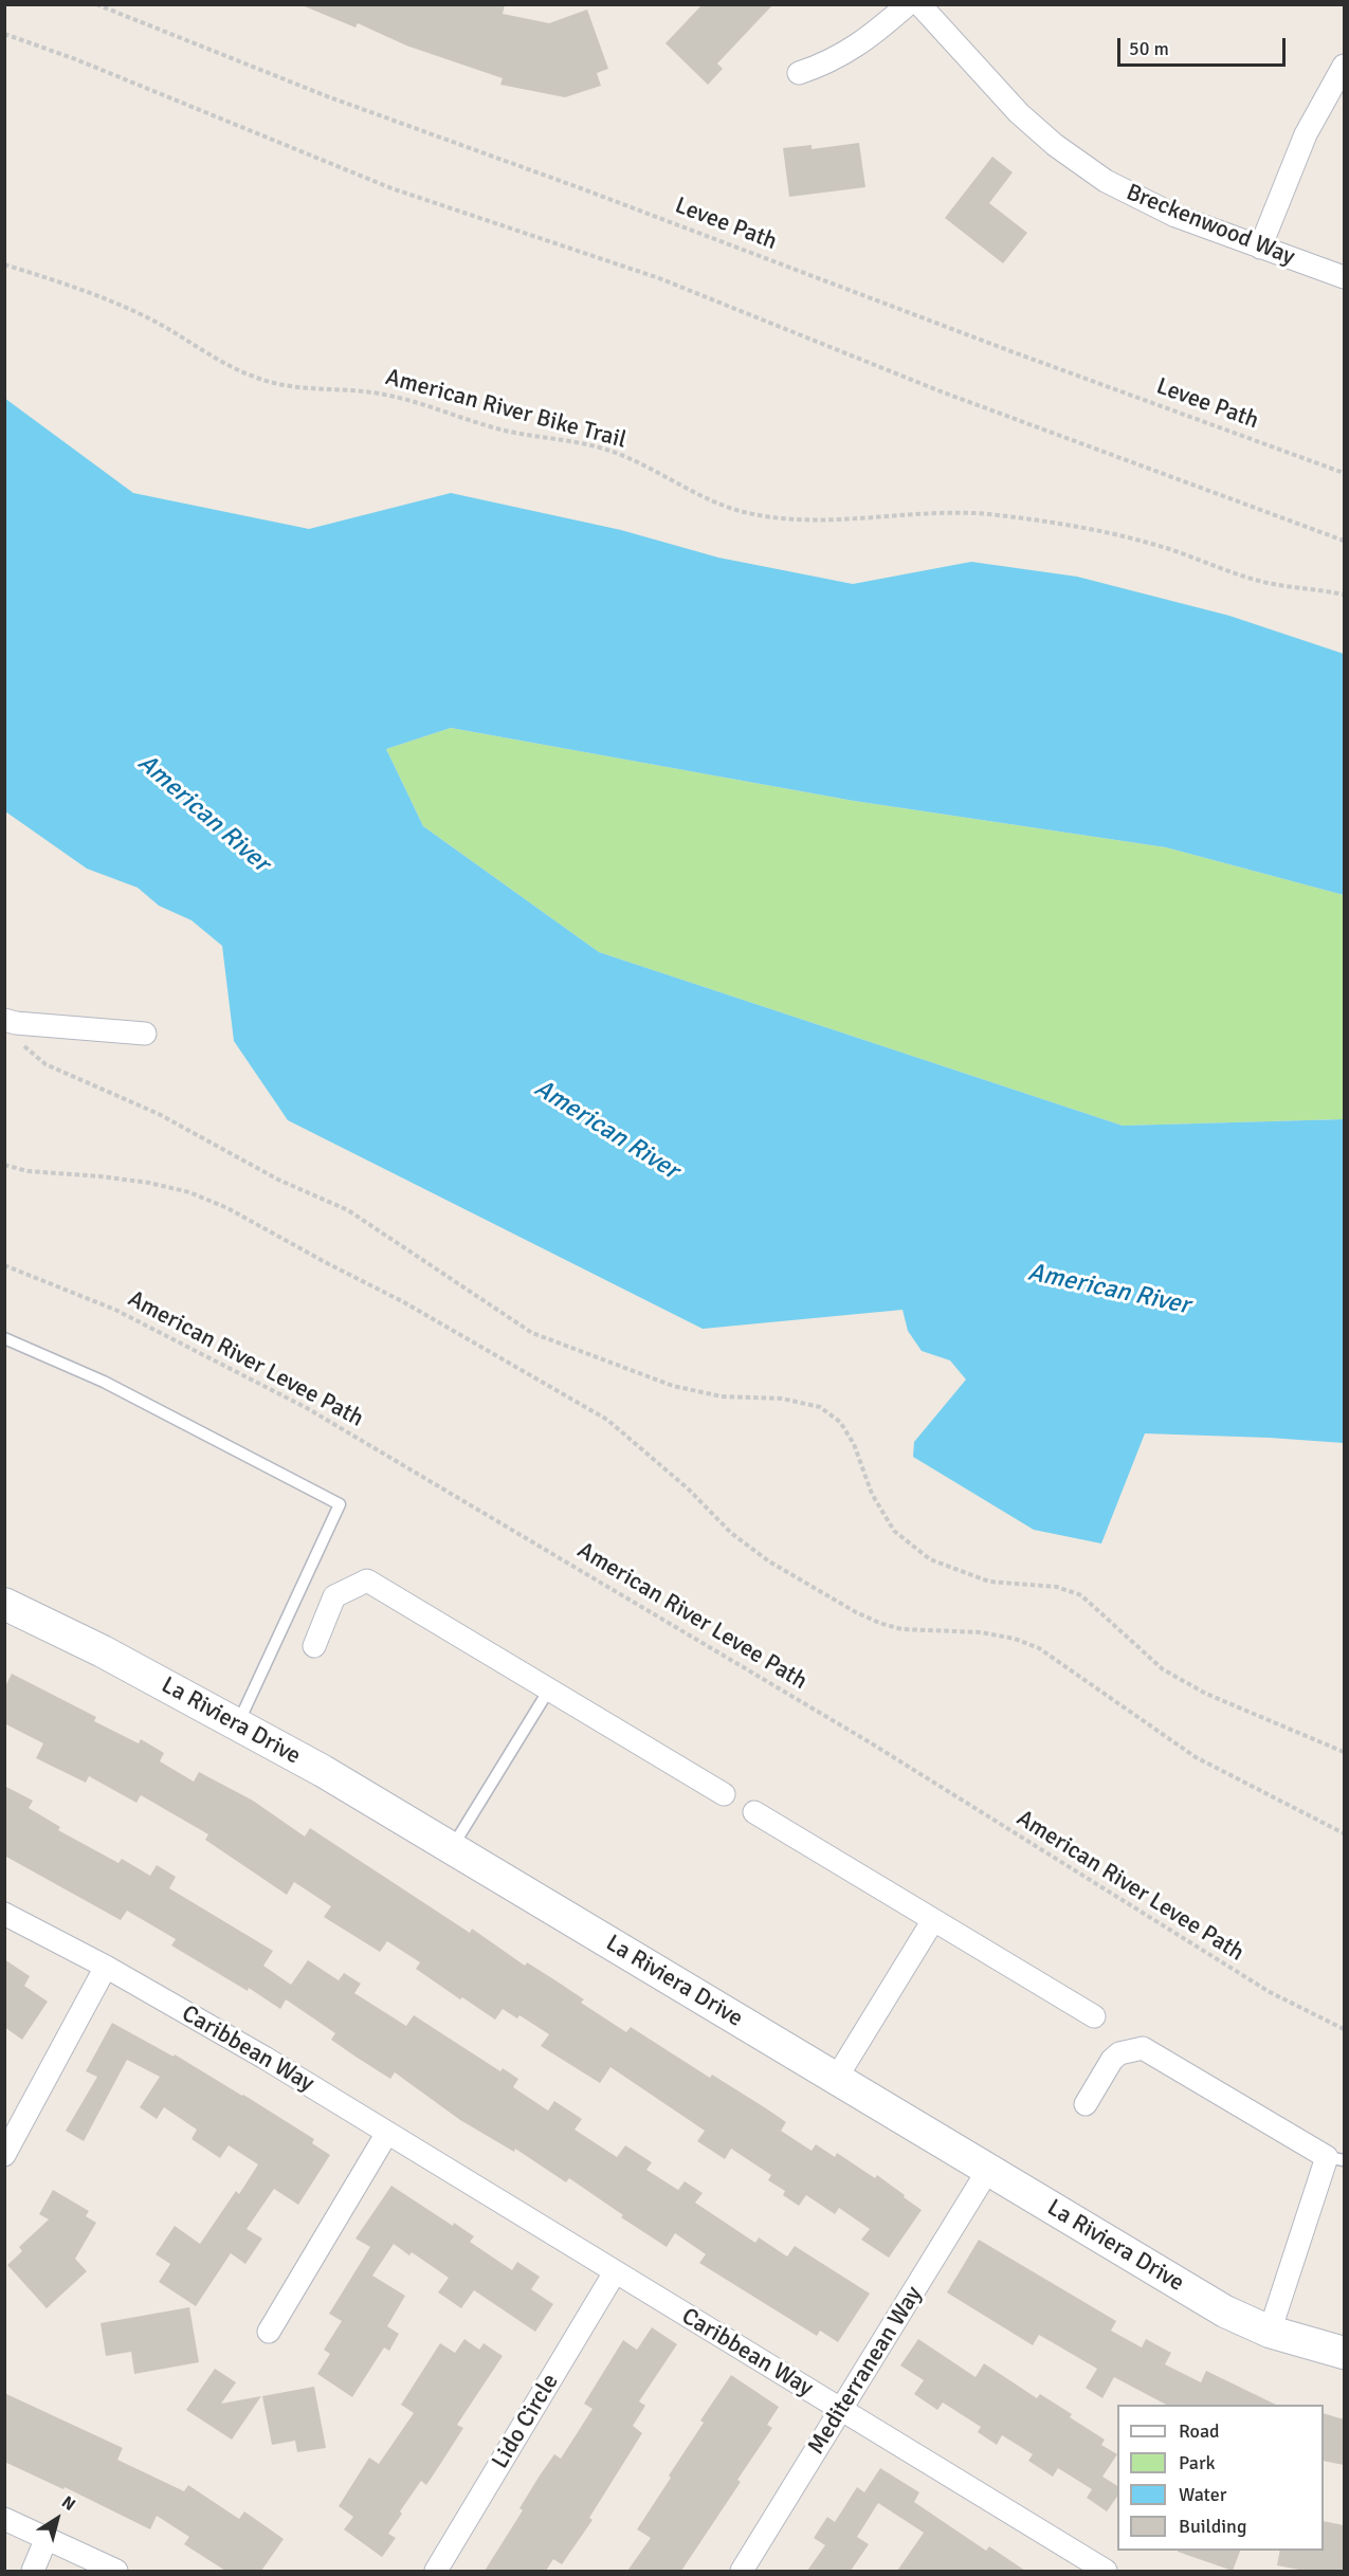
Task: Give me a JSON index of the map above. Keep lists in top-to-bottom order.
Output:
{
  "streets": {
    "street": [
      "Breckenwood Way",
      "La Riviera Drive",
      "Caribbean Way",
      "Mediterranean Way",
      "Lido Circle"
    ],
    "path": ["Levee Path", "American River Bike Trail", "American River Levee Path"]
  },
  "crossings": [
    ["La Riviera Drive", "Mediterranean Way"],
    ["Caribbean Way", "Mediterranean Way"],
    ["Caribbean Way", "Lido Circle"]
  ],
  "water": ["American River"],
  "legend": [
    "Road",
    "Park",
    "Water",
    "Building"
  ],
  "scale_bar": "50 m",
  "north": "top right"
}
